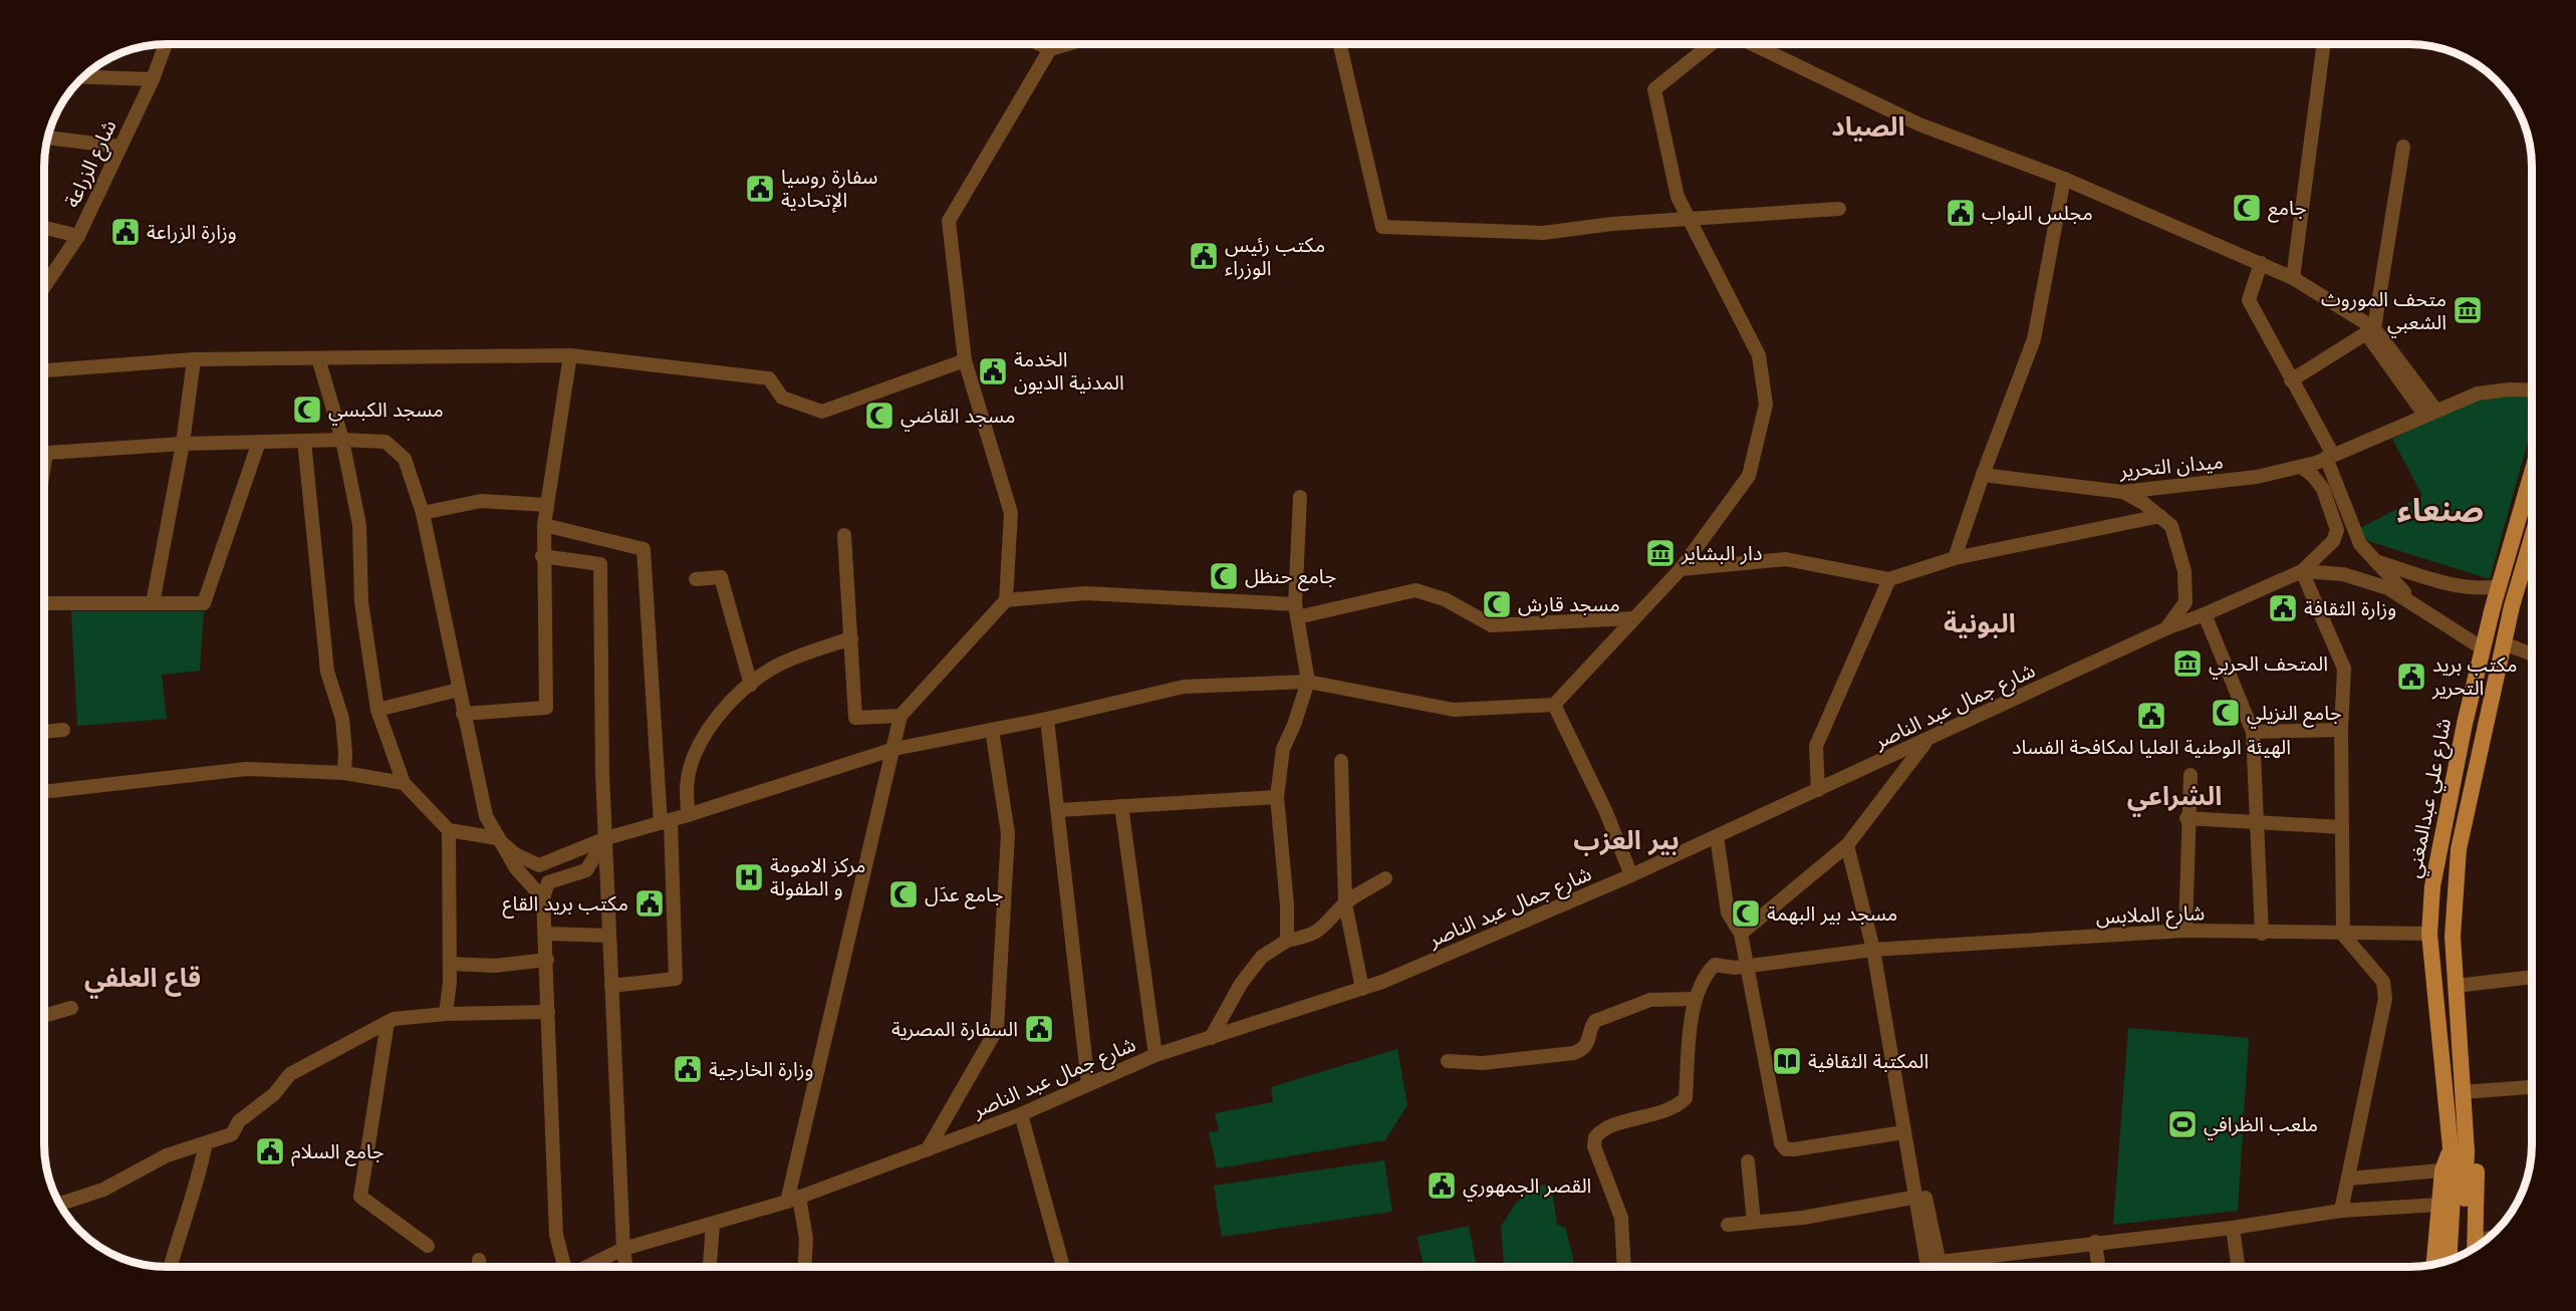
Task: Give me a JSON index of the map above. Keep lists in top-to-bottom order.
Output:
{
  "streets": {
    "main road": ["شارع علي عبدالمغني"],
    "street": [
      "شارع الزراعة",
      "ميدان التحرير",
      "شارع جمال عبد الناصر",
      "شارع الملابس"
    ]
  },
  "crossings": [
    ["شارع جمال عبد الناصر", "شارع علي عبدالمغني"],
    ["شارع علي عبدالمغني", "شارع الملابس"]
  ],
  "districts": [
    "الصياد",
    "صنعاء",
    "البونية",
    "الشراعي",
    "بير العزب",
    "قاع العلفي"
  ],
  "places": {
    "public building": [
      "سفارة روسيا الإتحادية",
      "مجلس النواب",
      "وزارة الزراعة",
      "مكتب رئيس الوزراء",
      "الخدمة المدنية الديون",
      "وزارة الثقافة",
      "مكتب بريد التحرير",
      "الهيئة الوطنية العليا لمكافحة الفساد",
      "مكتب بريد القاع",
      "السفارة المصرية",
      "وزارة الخارجية",
      "جامع السلام",
      "القصر الجمهوري"
    ],
    "mosque": [
      "جامع",
      "مسجد الكبسي",
      "مسجد القاضي",
      "جامع حنظل",
      "مسجد قارش",
      "جامع النزيلي",
      "جامع عدَل",
      "مسجد بير البهمة"
    ],
    "museum": ["متحف الموروث الشعبي", "دار البشاير", "المتحف الحربي"],
    "hospital": ["مركز الامومة و الطفولة"],
    "library": ["المكتبة الثقافية"],
    "sports": ["ملعب الظرافي"]
  }
}
